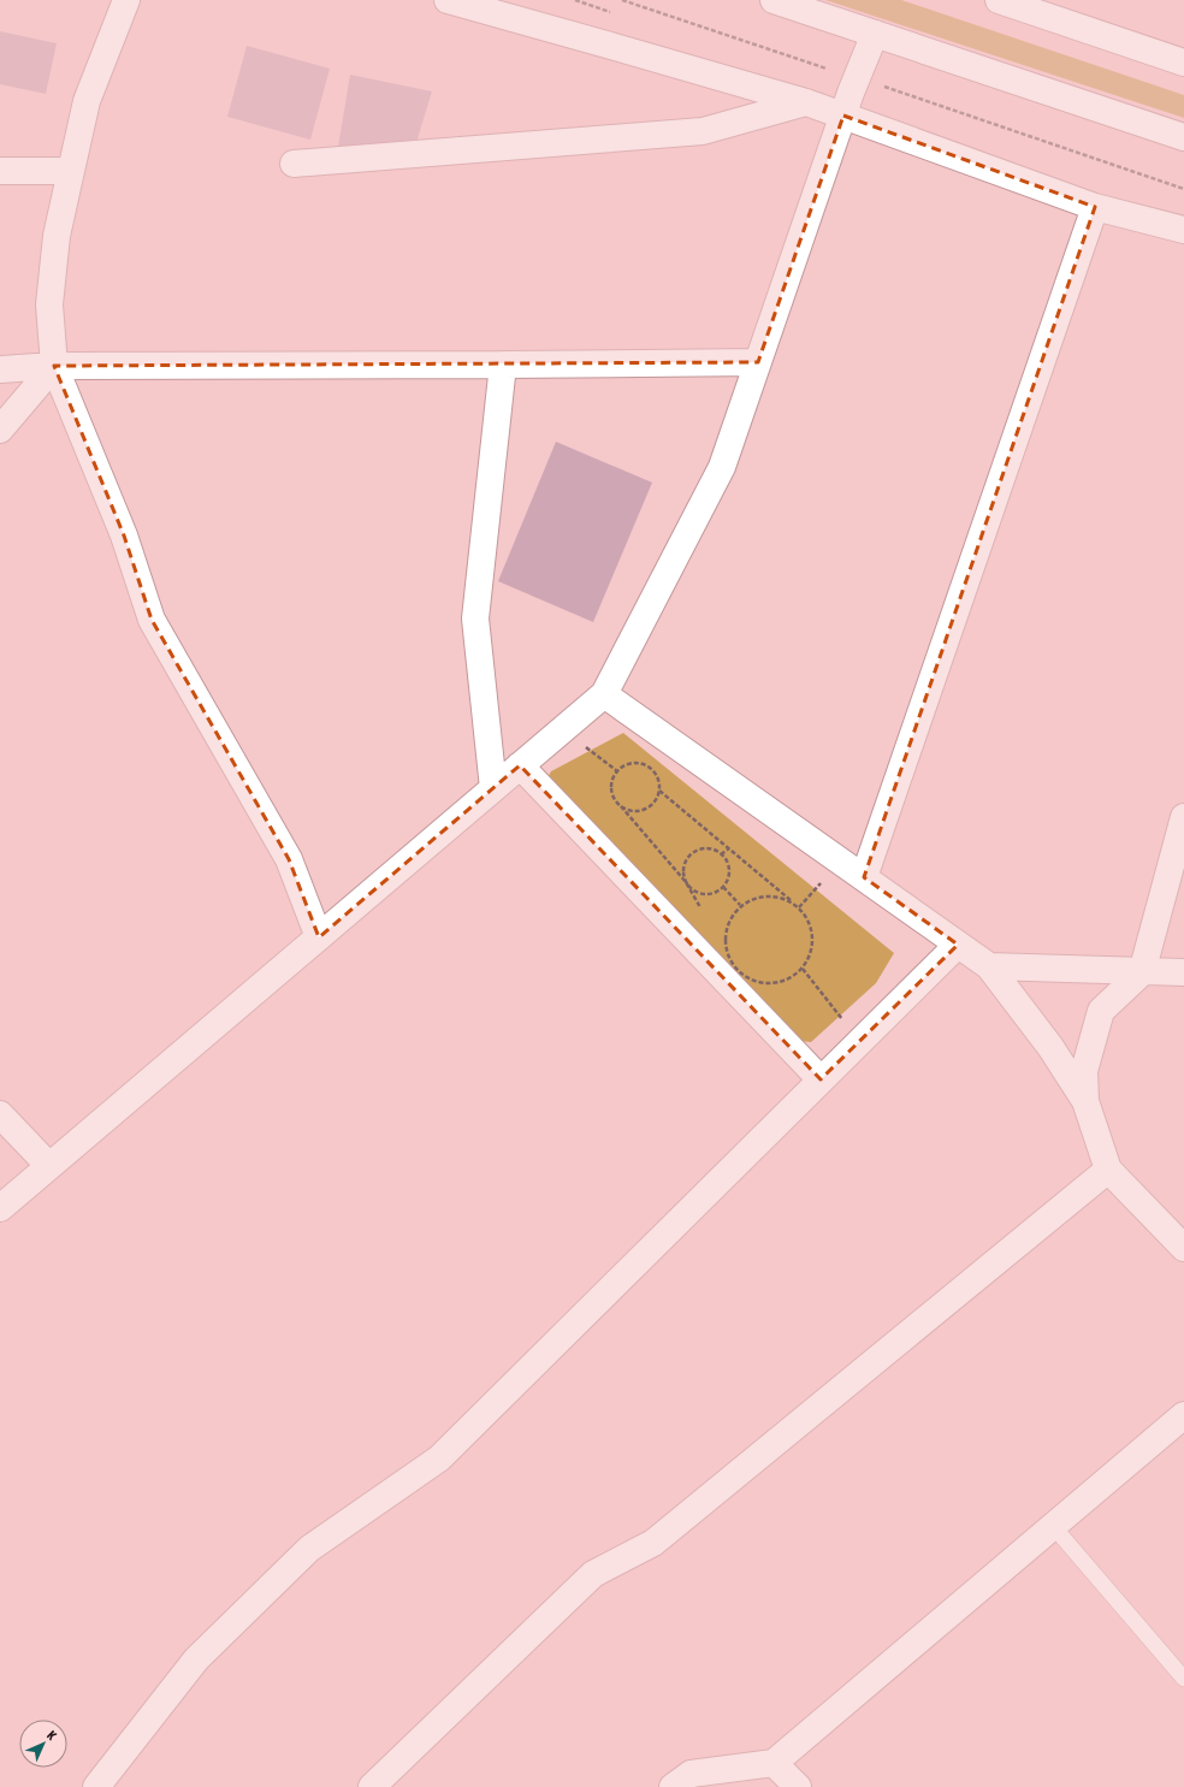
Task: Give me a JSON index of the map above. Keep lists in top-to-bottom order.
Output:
{
  "north": "top right"
}
